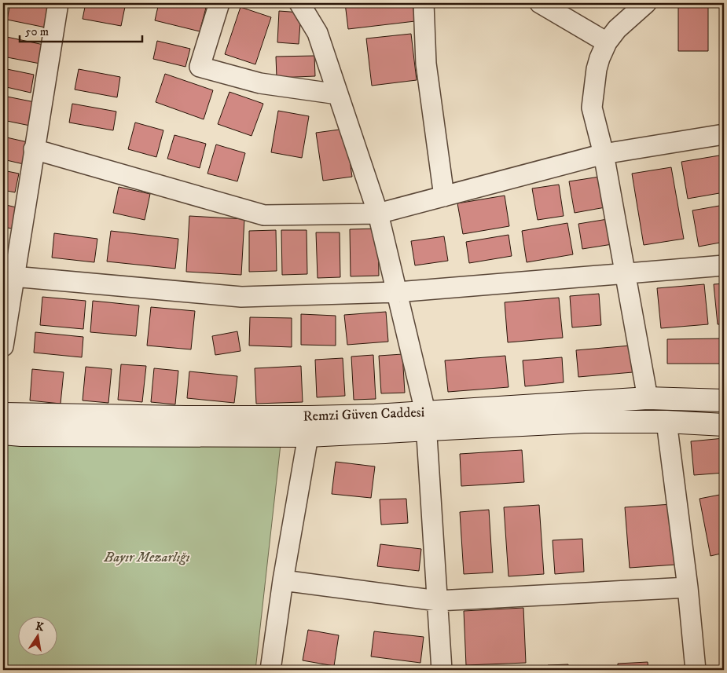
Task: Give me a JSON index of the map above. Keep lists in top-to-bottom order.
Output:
{
  "streets": {
    "main road": ["Remzi Güven Caddesi"]
  },
  "parks": ["Bayır Mezarlığı"],
  "scale_bar": "50 m",
  "north": "top"
}
